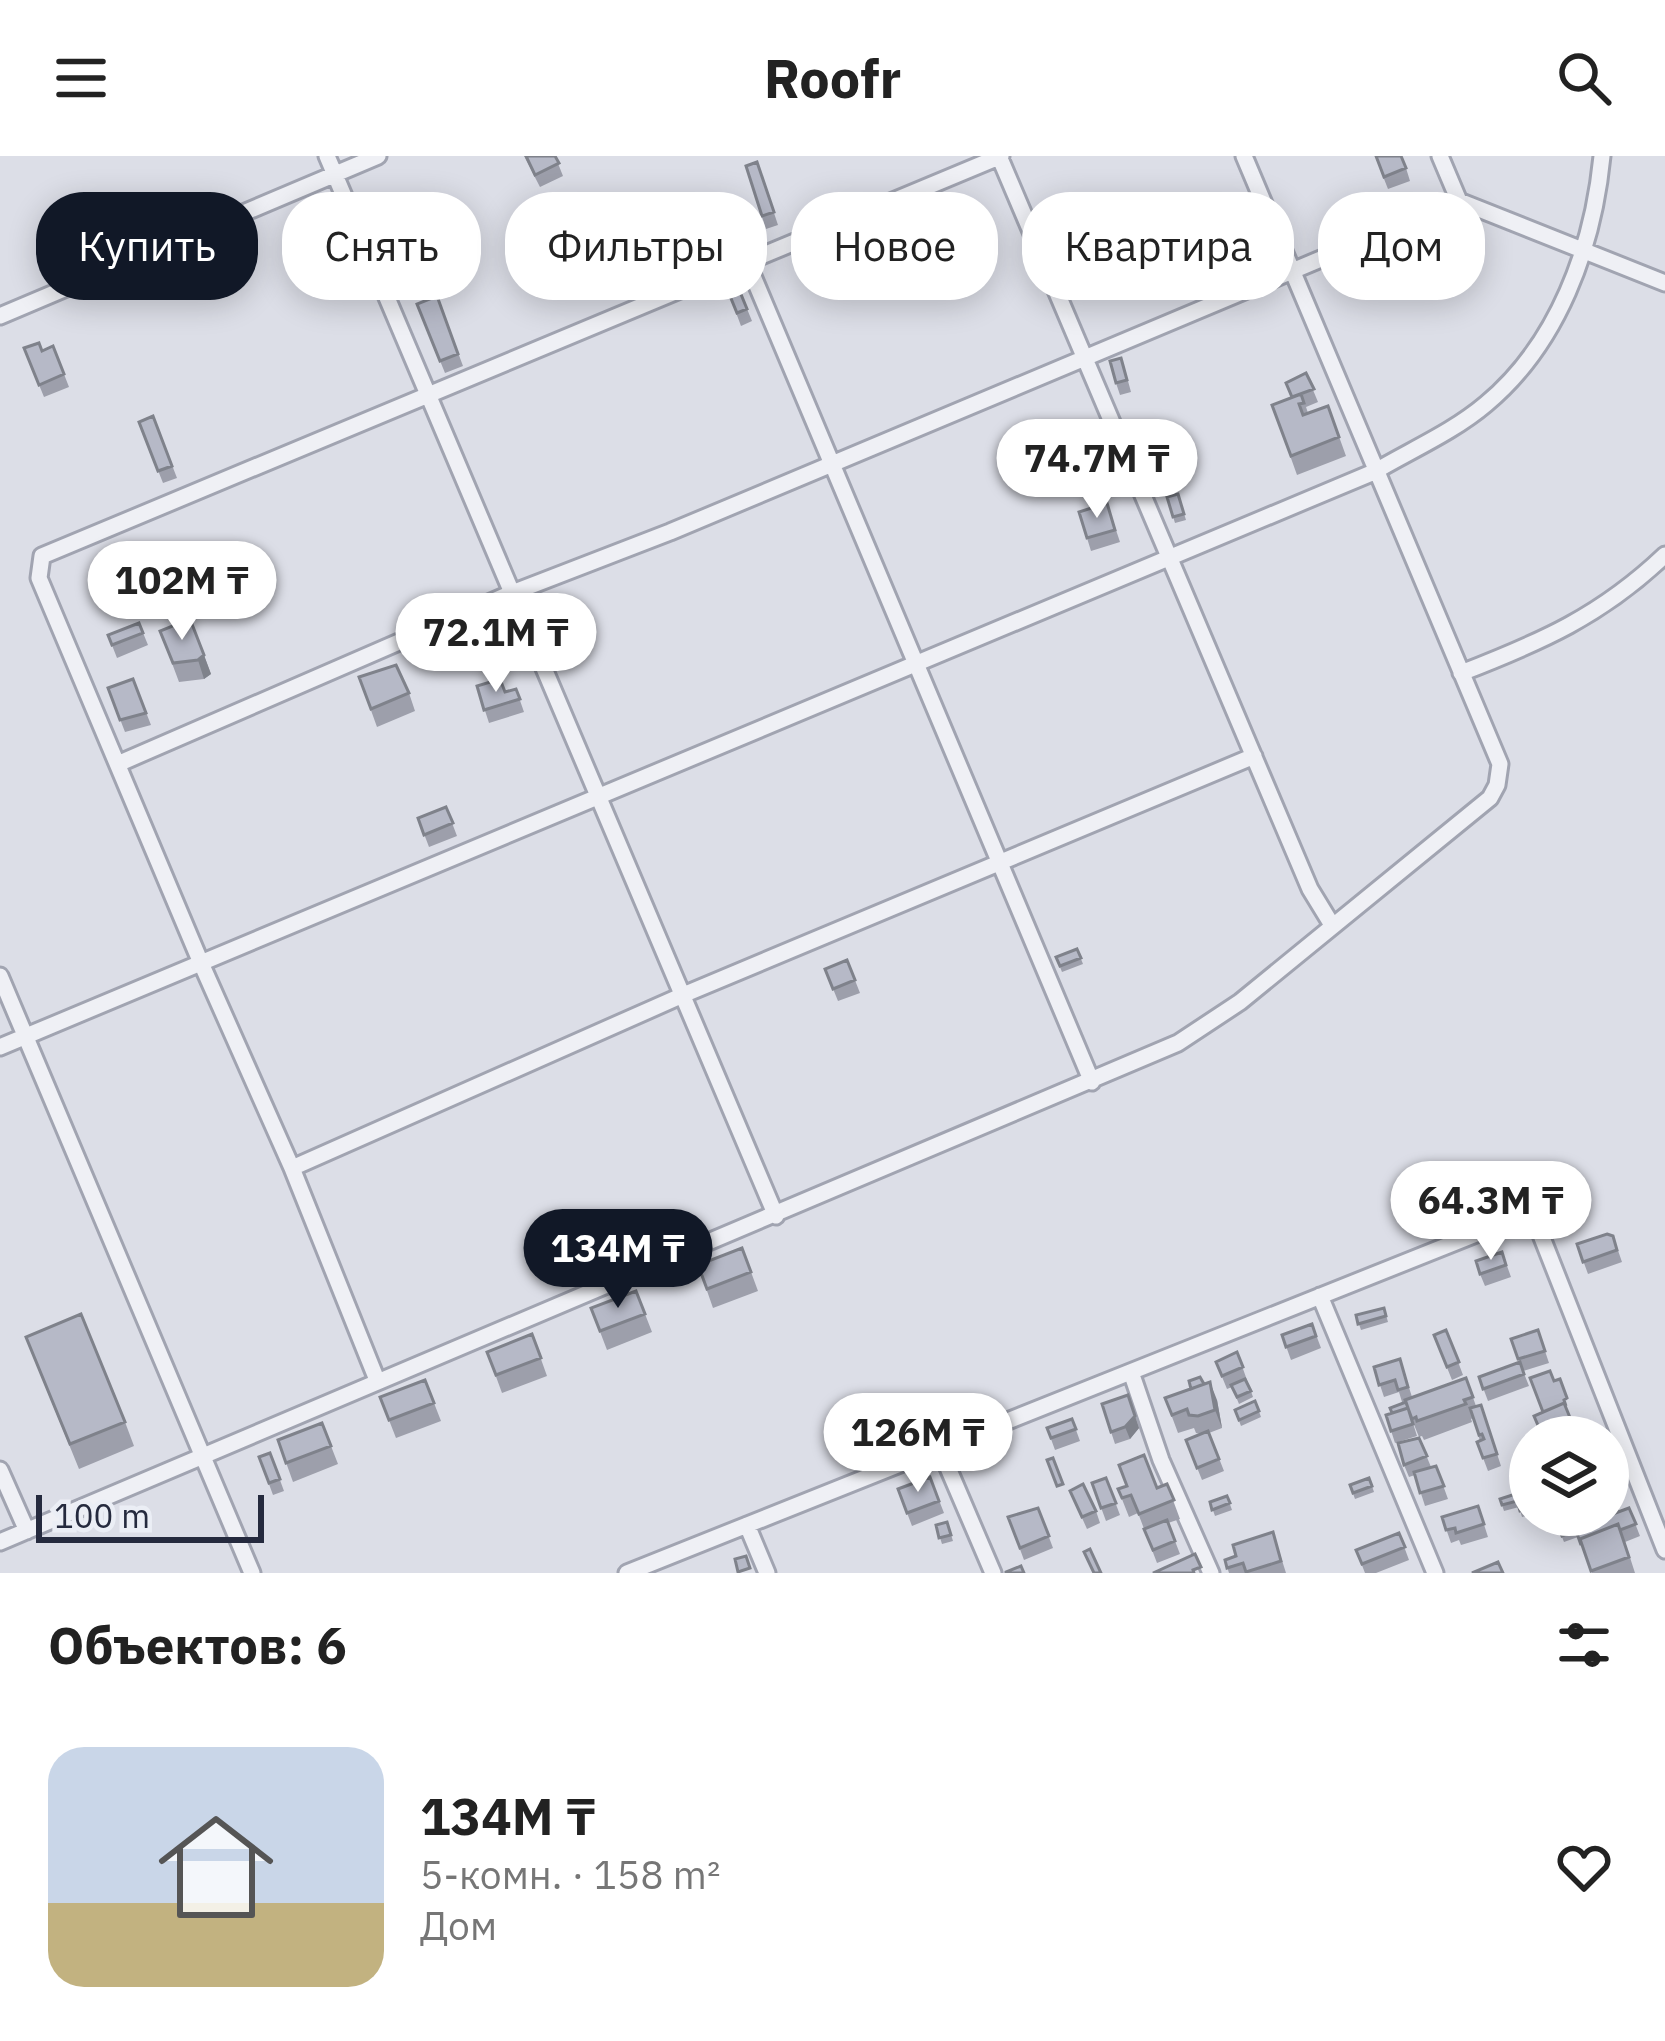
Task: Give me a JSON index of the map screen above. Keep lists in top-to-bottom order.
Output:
{
  "scale_bar": "100 m",
  "page": {
    "header": "Roofr",
    "chip": [
      "Купить",
      "Снять",
      "Фильтры",
      "Новое",
      "Квартира",
      "Дом"
    ],
    "price": [
      "74.7M ₸",
      "102M ₸",
      "72.1M ₸",
      "64.3M ₸",
      "134M ₸",
      "126M ₸"
    ],
    "scale": "100 m",
    "heading": "Объектов: 6",
    "list": [
      {
        "name": "134M ₸",
        "note": "5-комн. · 158 m² · Дом"
      }
    ]
  }
}
